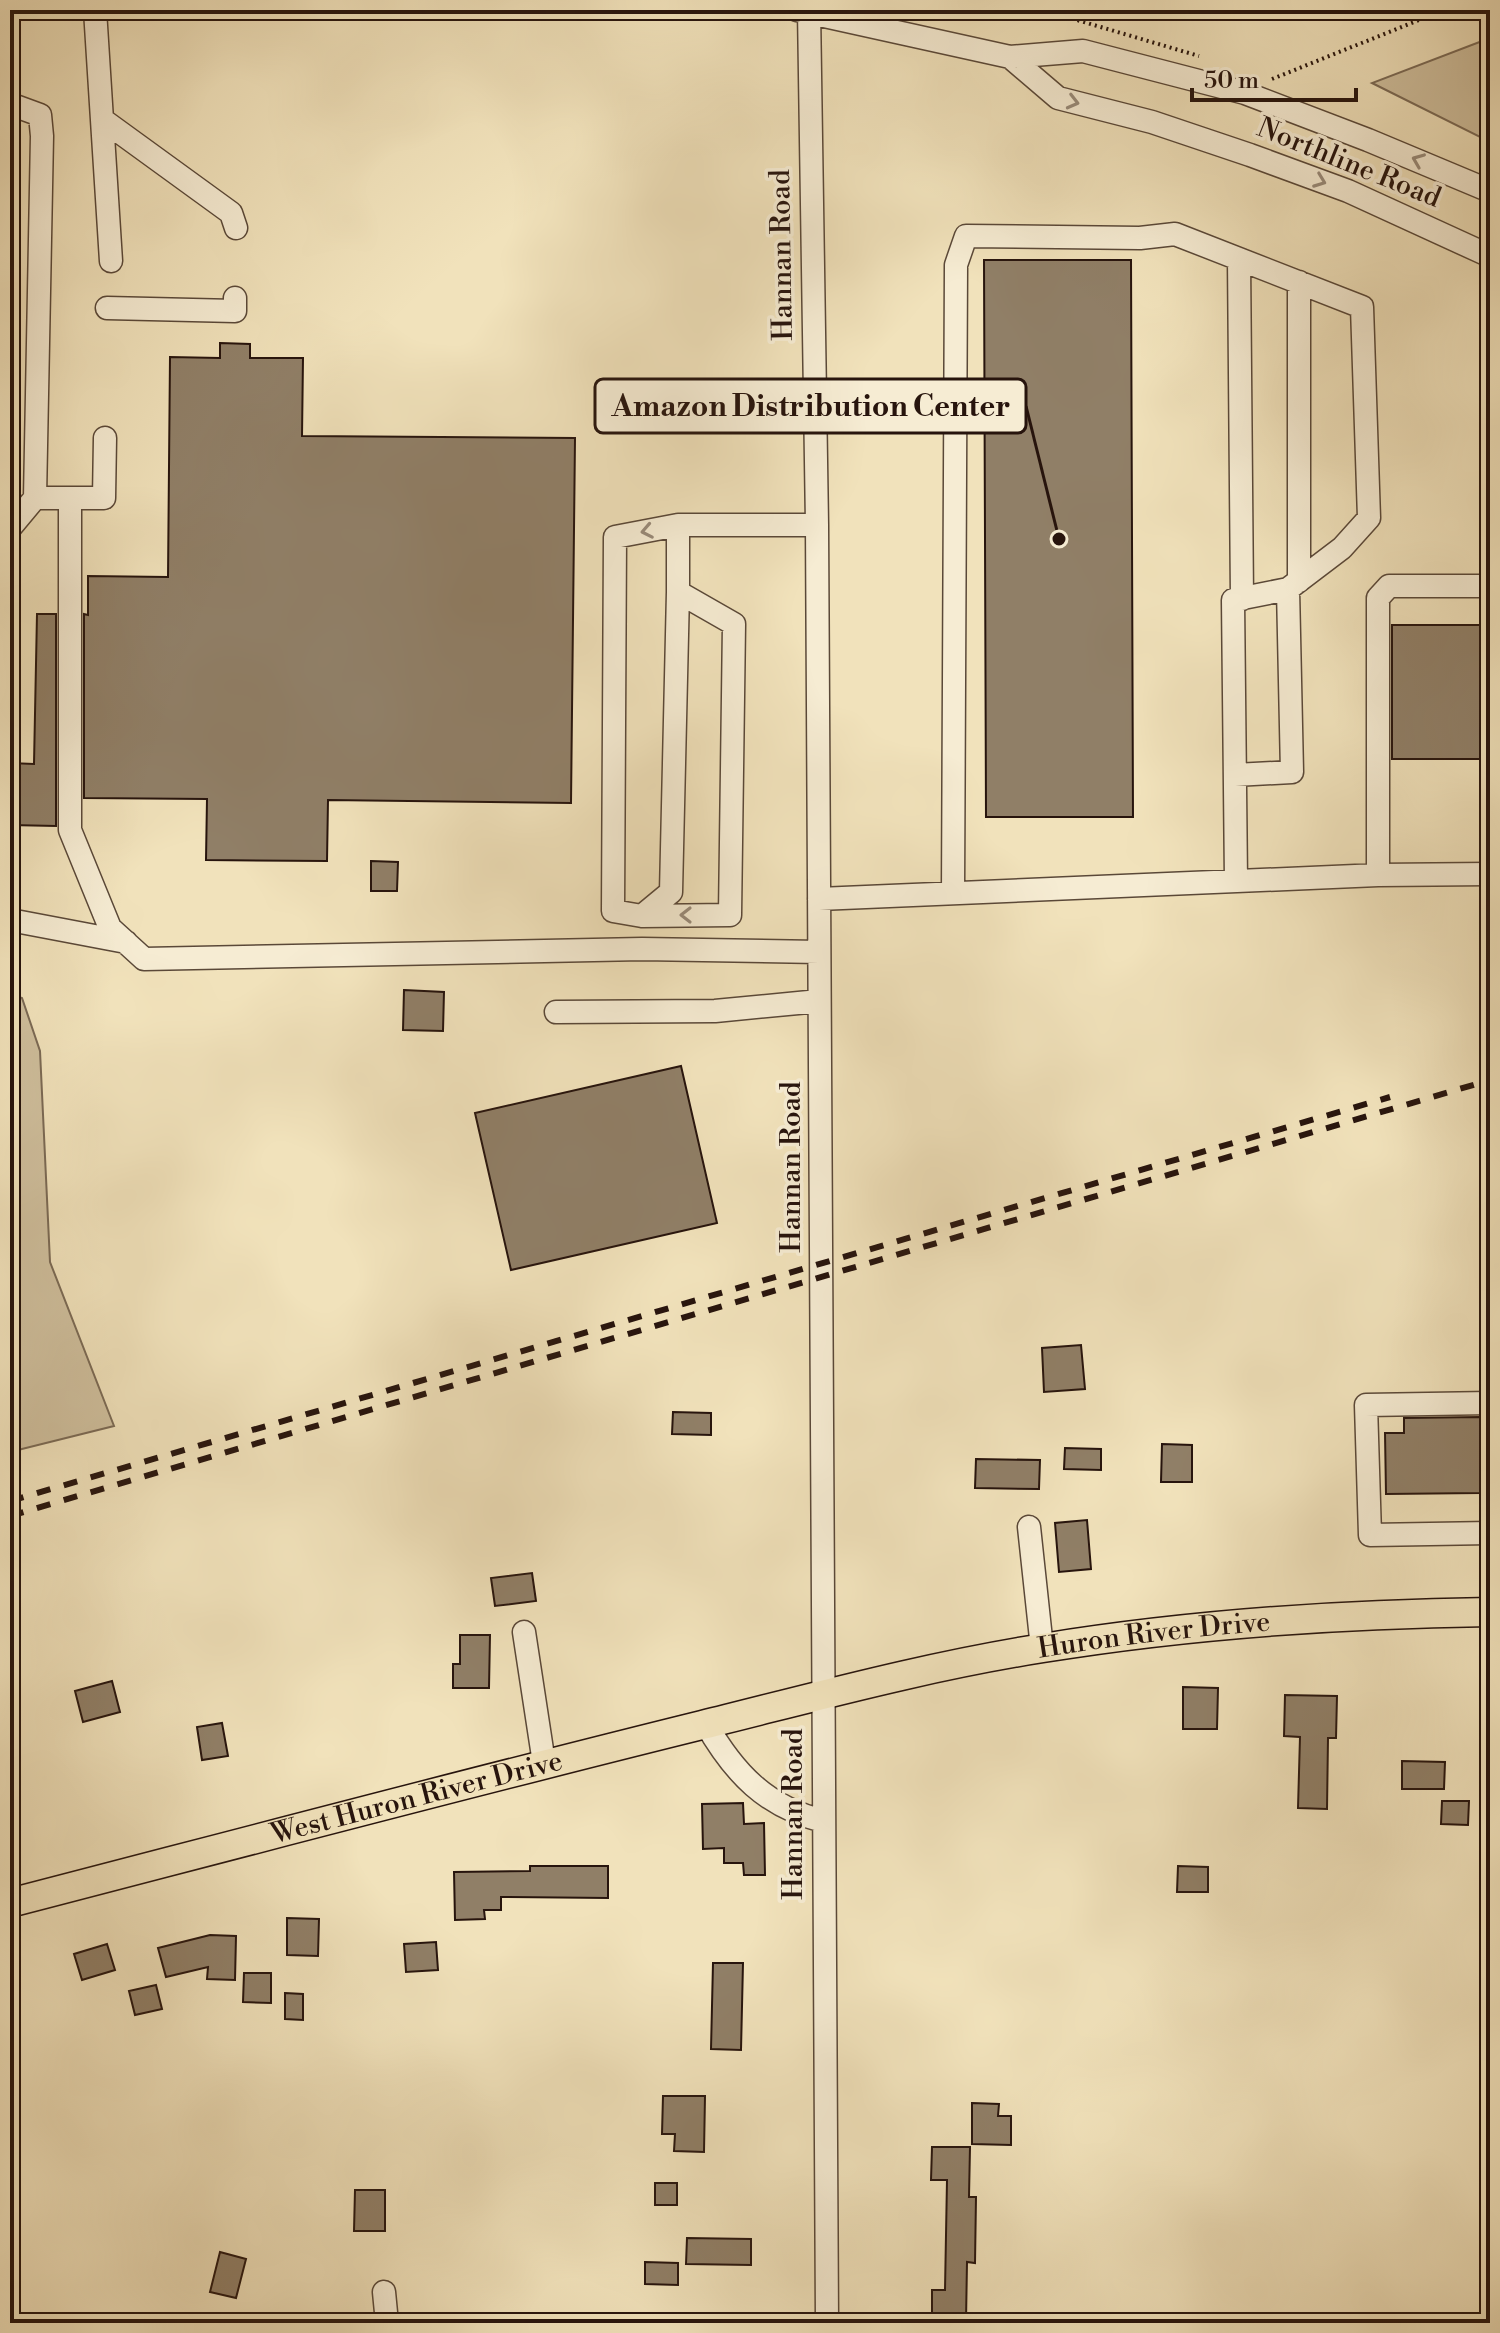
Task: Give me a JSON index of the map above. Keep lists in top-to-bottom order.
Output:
{
  "streets": {
    "main road": ["Huron River Drive", "West Huron River Drive"],
    "street": ["Northline Road", "Hannan Road"]
  },
  "crossings": [
    ["Northline Road", "Hannan Road"],
    ["Hannan Road", "Huron River Drive"],
    ["Hannan Road", "West Huron River Drive"],
    ["Huron River Drive", "West Huron River Drive"]
  ],
  "places": ["Amazon Distribution Center"],
  "scale_bar": "50 m"
}
